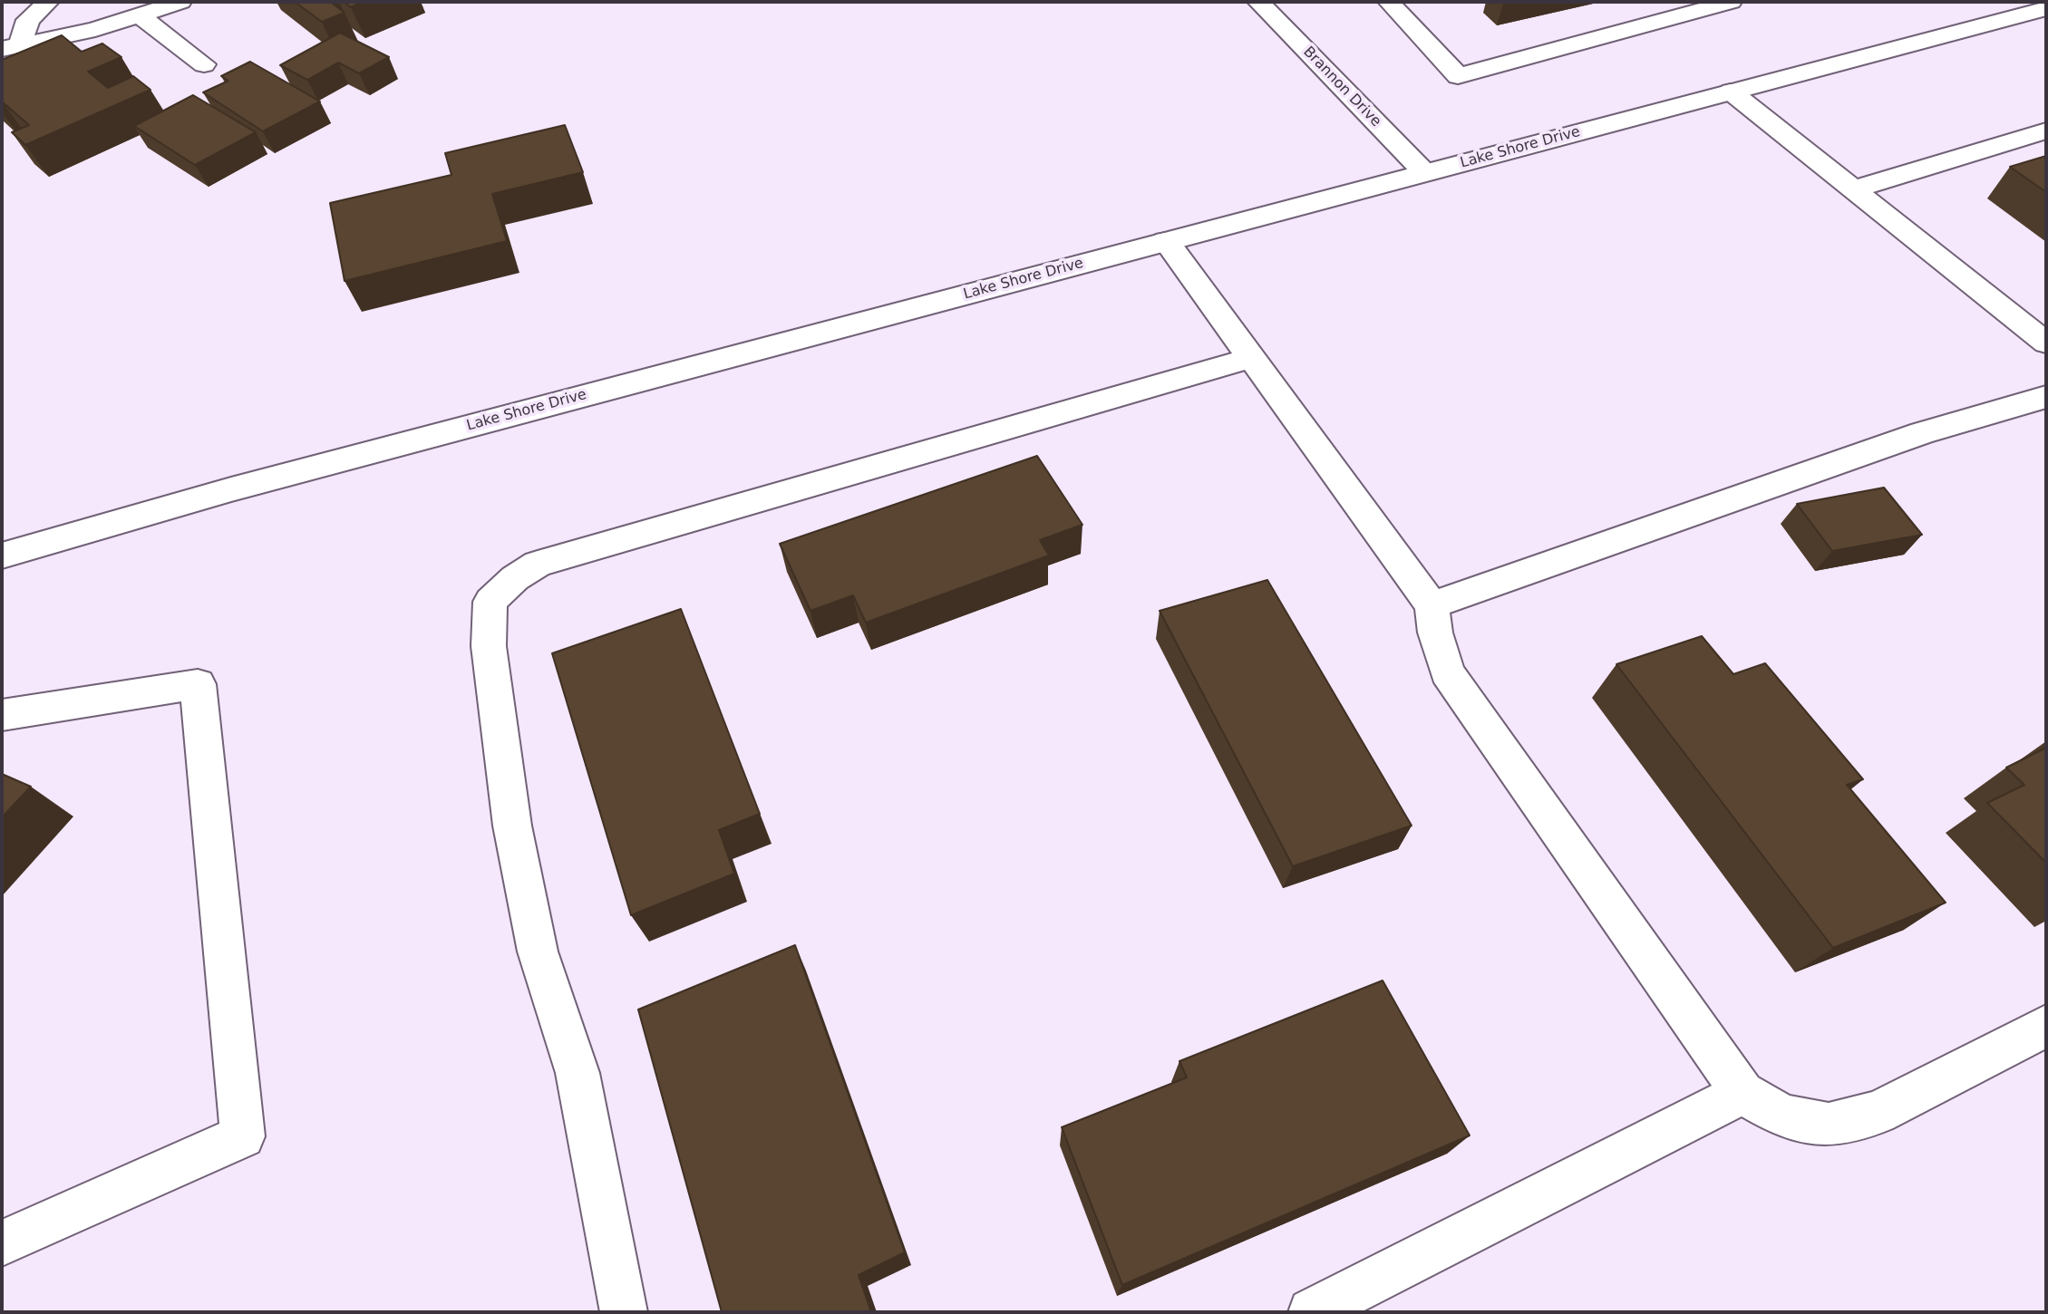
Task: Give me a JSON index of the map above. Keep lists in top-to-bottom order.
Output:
{
  "streets": {
    "main road": ["Brannon Drive", "Lake Shore Drive"]
  },
  "crossings": [
    ["Brannon Drive", "Lake Shore Drive"]
  ]
}
